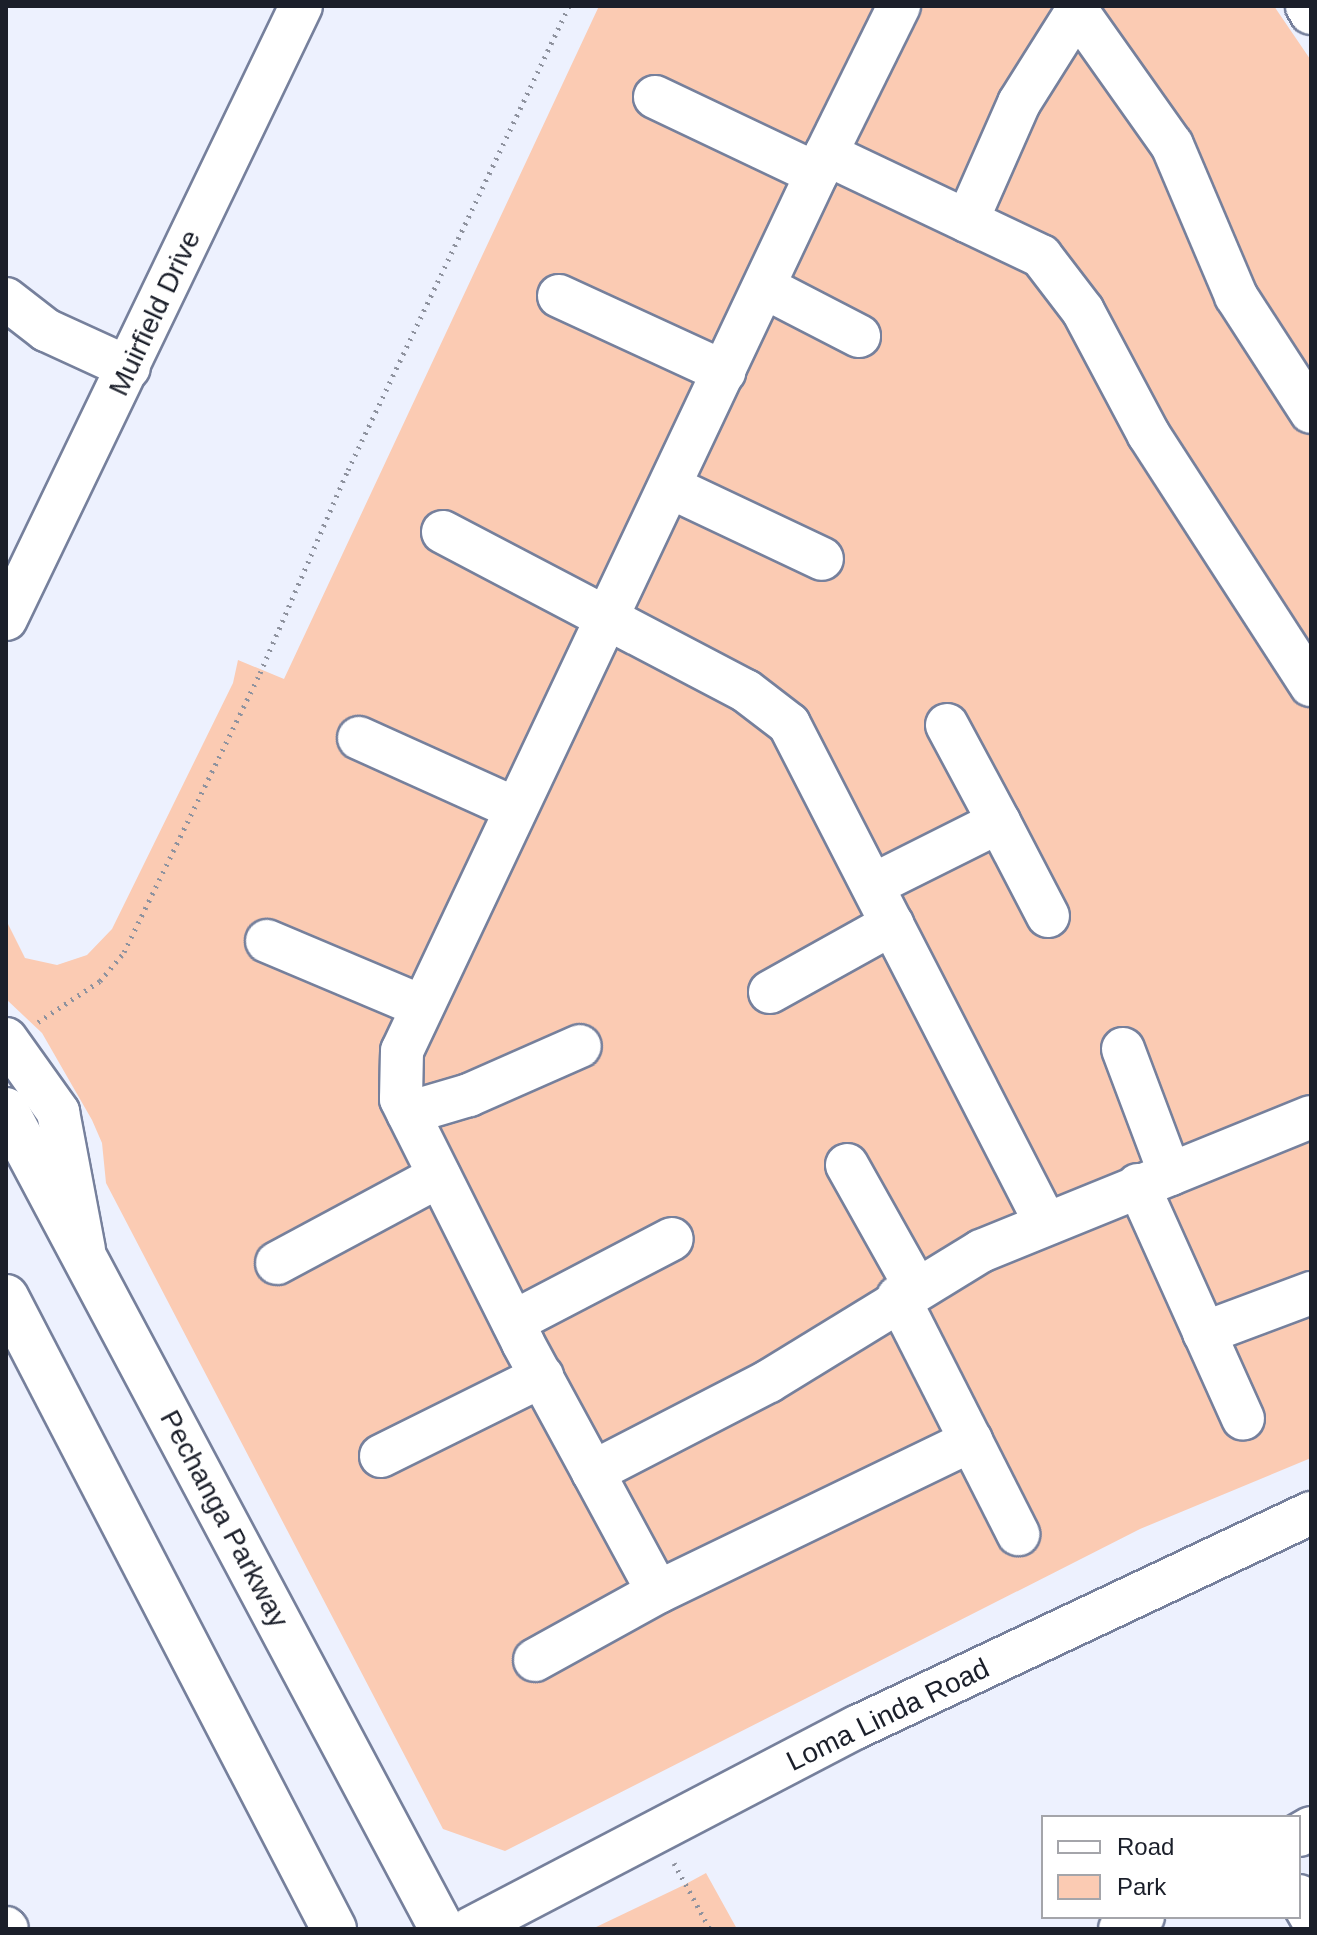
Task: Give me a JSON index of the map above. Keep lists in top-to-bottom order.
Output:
{
  "streets": {
    "main road": ["Pechanga Parkway"],
    "street": ["Muirfield Drive", "Loma Linda Road"]
  },
  "legend": ["Road", "Park"]
}
